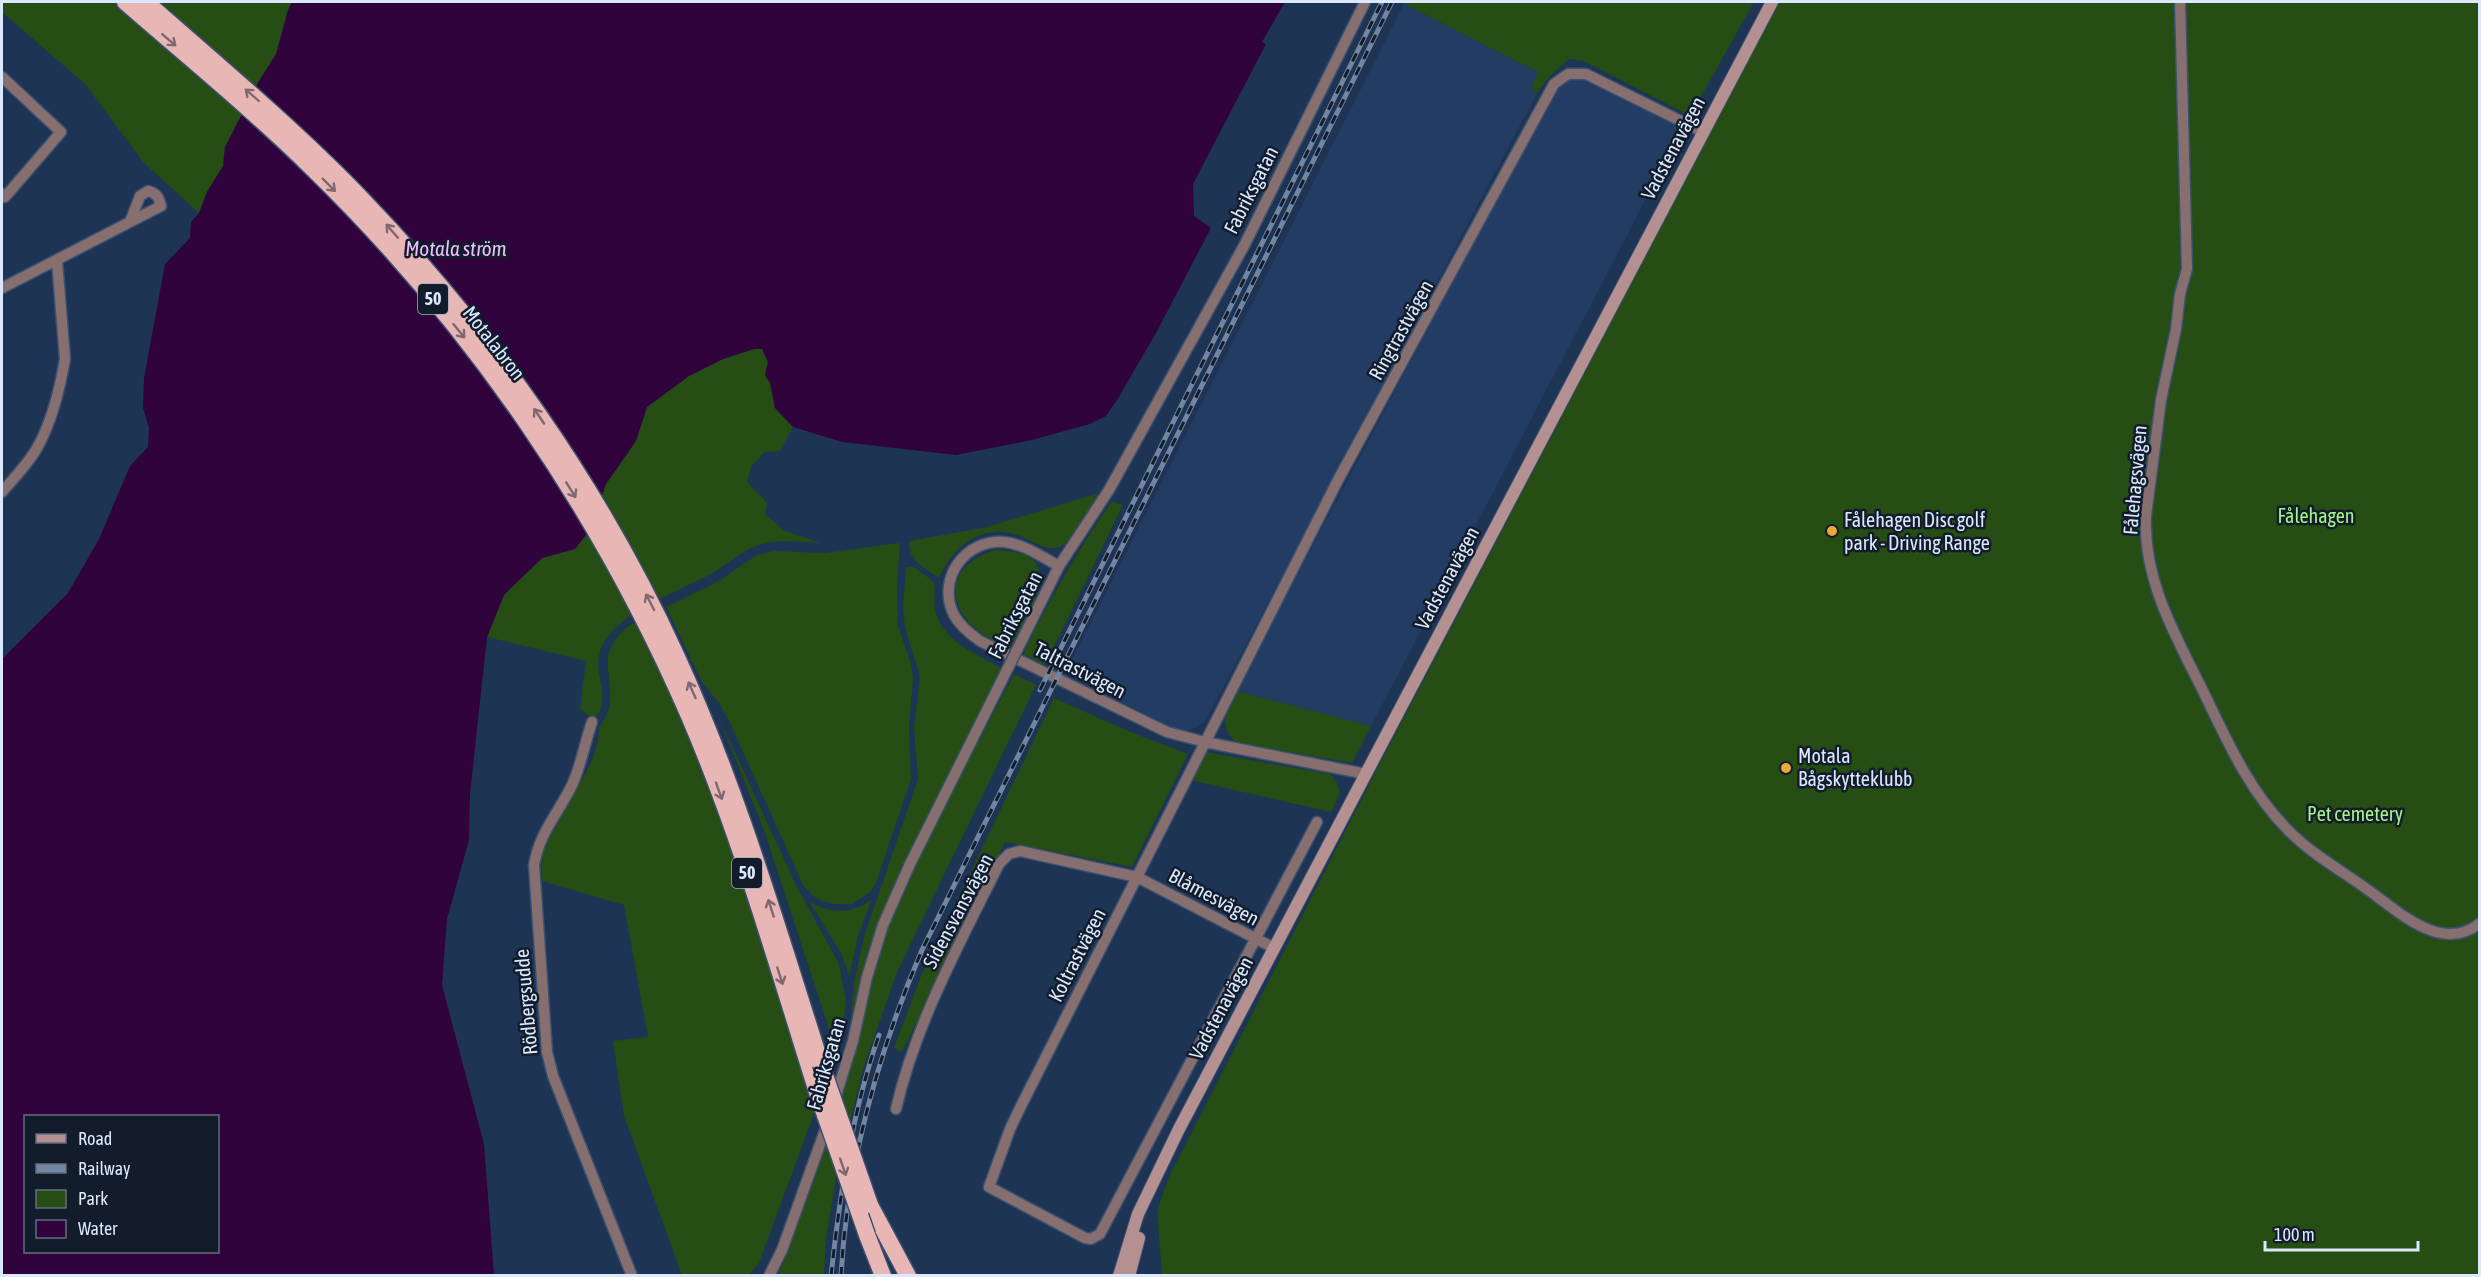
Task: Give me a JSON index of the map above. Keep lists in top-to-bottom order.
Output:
{
  "streets": {
    "highway": ["50", "Motalabron"],
    "main road": ["Vadstenavägen"],
    "street": [
      "Fabriksgatan",
      "Ringtrastvägen",
      "Fålehagsvägen",
      "Taltrastvägen",
      "Blåmesvägen",
      "Sidensvansvägen",
      "Koltrastvägen",
      "Rödbergsudde"
    ]
  },
  "crossings": [
    ["Vadstenavägen", "Ringtrastvägen"],
    ["Vadstenavägen", "Taltrastvägen"],
    ["Vadstenavägen", "Blåmesvägen"],
    ["Vadstenavägen", "Koltrastvägen"],
    ["Fabriksgatan", "Taltrastvägen"],
    ["50", "Motalabron"],
    ["Ringtrastvägen", "Taltrastvägen"],
    ["Ringtrastvägen", "Koltrastvägen"],
    ["Taltrastvägen", "Koltrastvägen"],
    ["Blåmesvägen", "Sidensvansvägen"],
    ["Blåmesvägen", "Koltrastvägen"],
    ["Sidensvansvägen", "Koltrastvägen"]
  ],
  "water": ["Motala ström"],
  "parks": ["Fålehagen", "Pet cemetery"],
  "places": ["Fålehagen Disc golf park - Driving Range", "Motala Bågskytteklubb"],
  "legend": [
    "Road",
    "Railway",
    "Park",
    "Water"
  ],
  "scale_bar": "100 m"
}
